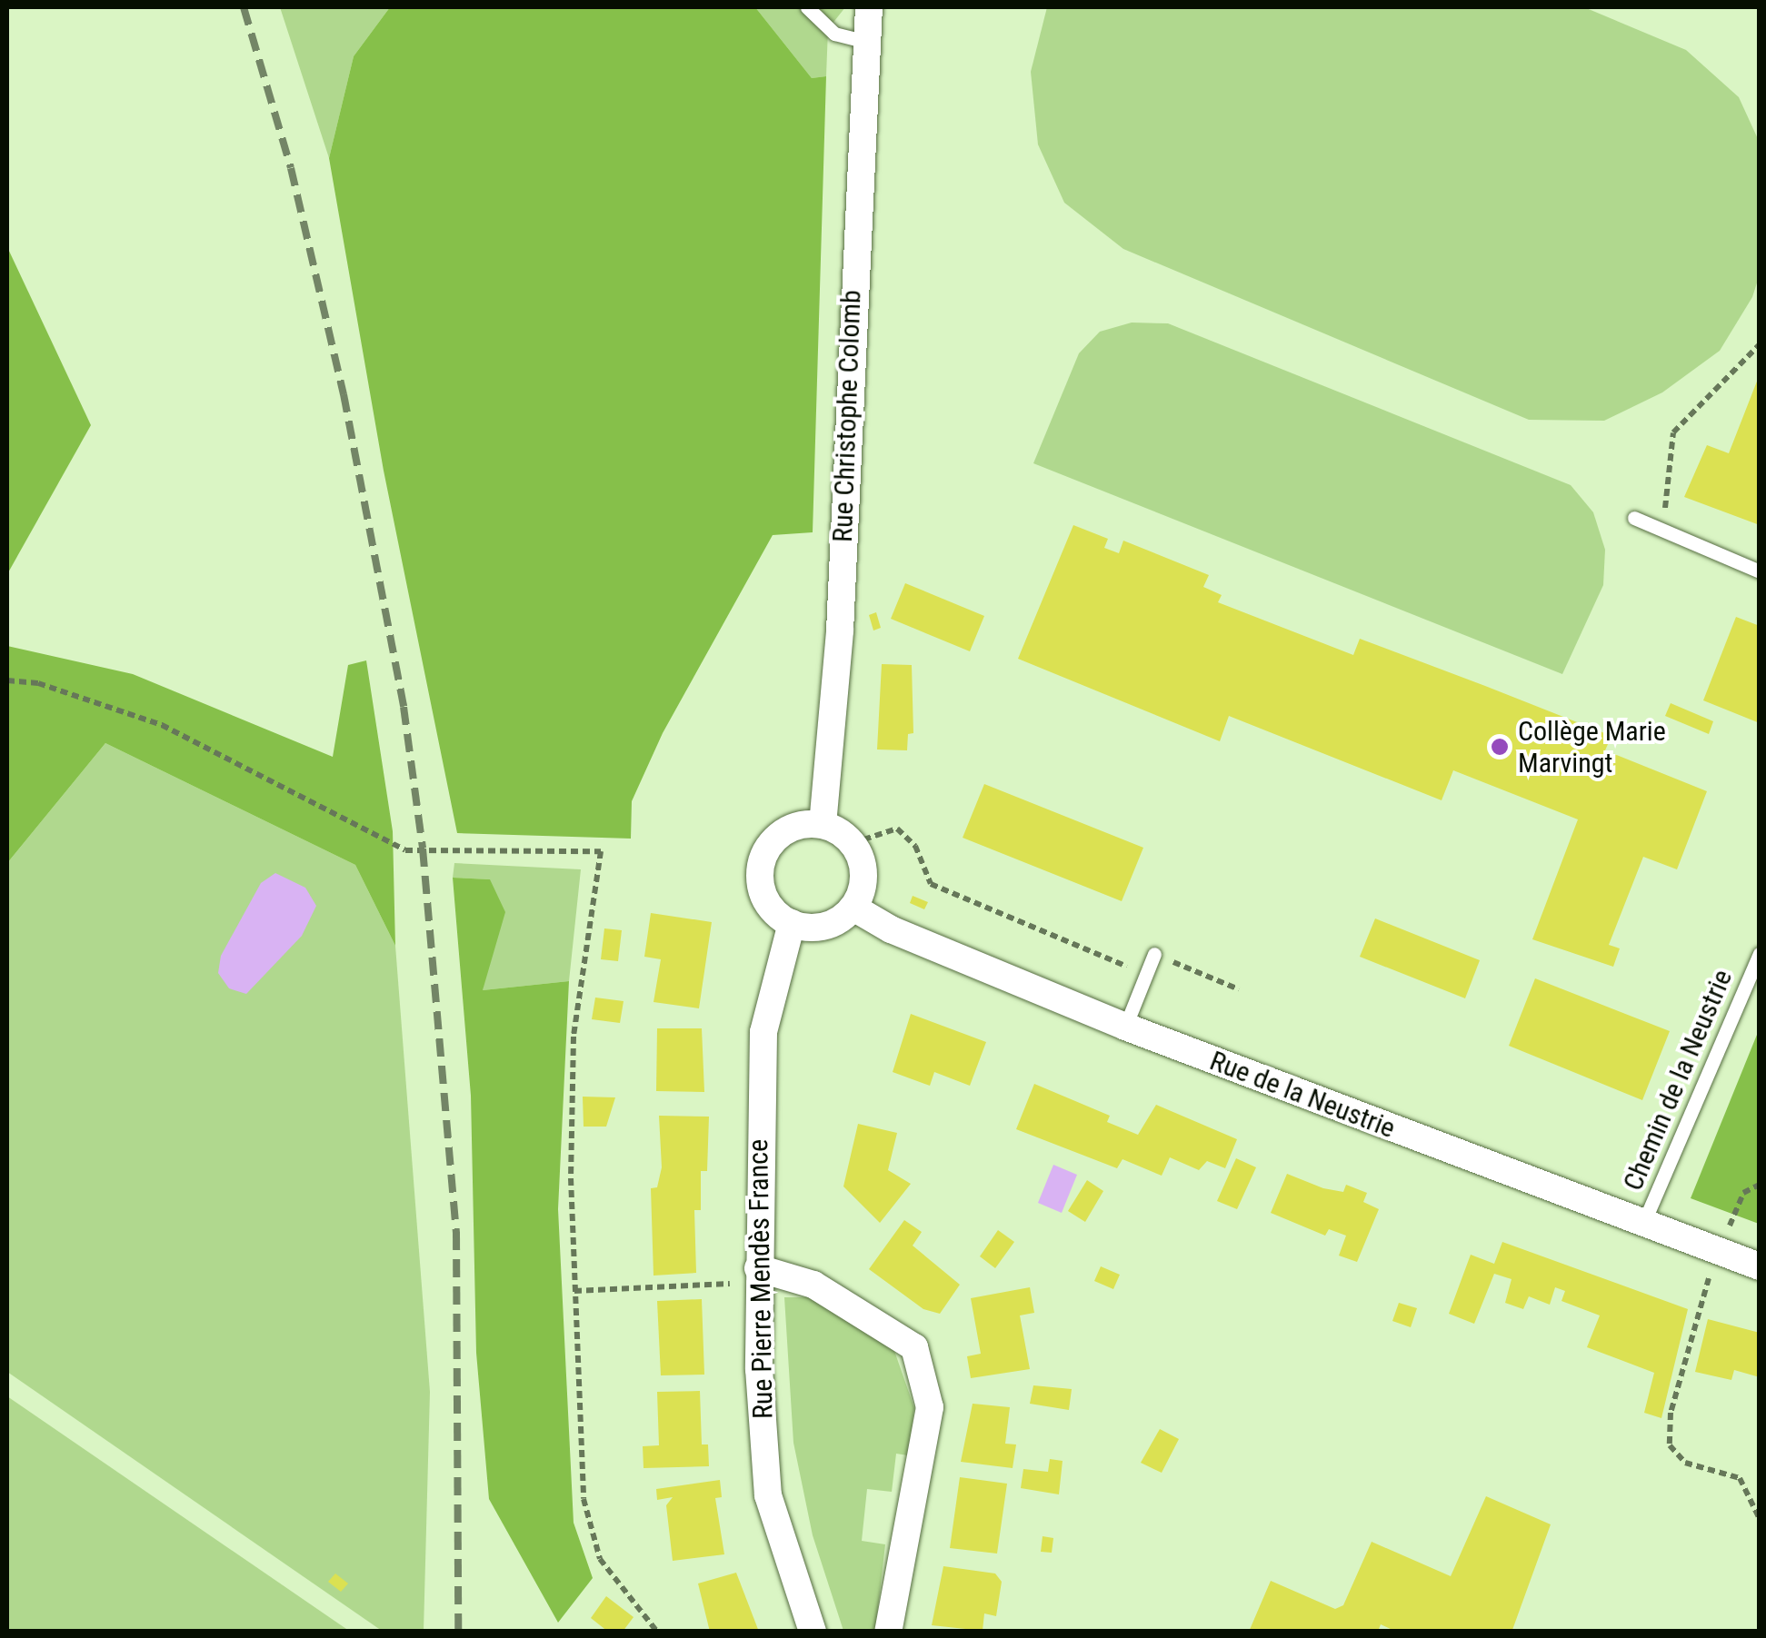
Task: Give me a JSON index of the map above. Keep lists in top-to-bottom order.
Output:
{
  "streets": {
    "street": ["Rue Christophe Colomb", "Rue de la Neustrie", "Rue Pierre Mendès France"],
    "lane": ["Chemin de la Neustrie"]
  },
  "crossings": [
    ["Rue Christophe Colomb", "Rue de la Neustrie"],
    ["Rue Christophe Colomb", "Rue Pierre Mendès France"],
    ["Chemin de la Neustrie", "Rue de la Neustrie"],
    ["Rue de la Neustrie", "Rue Pierre Mendès France"]
  ],
  "places": ["Collège Marie Marvingt"]
}
